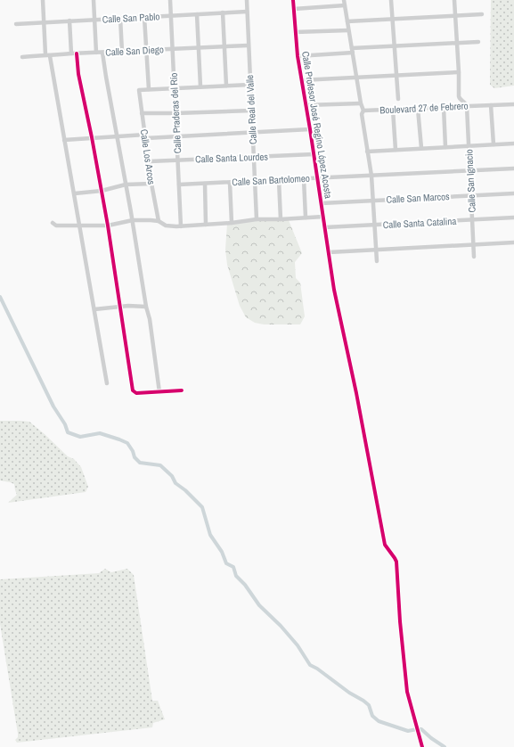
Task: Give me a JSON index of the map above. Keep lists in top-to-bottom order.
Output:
{
  "streets": {
    "street": [
      "Calle San Pablo",
      "Calle San Diego",
      "Boulevard 27 de Febrero",
      "Calle Real del Valle",
      "Calle Praderas del Río",
      "Calle Profesor José Regino López Acosta",
      "Calle Los Arcos",
      "Calle Santa Lourdes",
      "Calle San Bartolomeo",
      "Calle San Ignacio",
      "Calle San Marcos",
      "Calle Santa Catalina"
    ]
  },
  "crossings": [
    ["Calle San Pablo", "Calle Real del Valle"],
    ["Calle San Pablo", "Calle Praderas del Río"],
    ["Calle San Diego", "Calle Real del Valle"],
    ["Calle San Diego", "Calle Praderas del Río"],
    ["Boulevard 27 de Febrero", "Calle San Ignacio"],
    ["Calle Real del Valle", "Calle Santa Lourdes"],
    ["Calle Real del Valle", "Calle San Bartolomeo"],
    ["Calle Praderas del Río", "Calle Santa Lourdes"],
    ["Calle Praderas del Río", "Calle San Bartolomeo"],
    ["Calle Profesor José Regino López Acosta", "Calle Santa Lourdes"],
    ["Calle Profesor José Regino López Acosta", "Calle San Bartolomeo"],
    ["Calle Profesor José Regino López Acosta", "Calle San Marcos"],
    ["Calle Profesor José Regino López Acosta", "Calle Santa Catalina"],
    ["Calle Los Arcos", "Calle Santa Lourdes"],
    ["Calle San Bartolomeo", "Calle San Ignacio"],
    ["Calle San Ignacio", "Calle San Marcos"],
    ["Calle San Ignacio", "Calle Santa Catalina"]
  ]
}
